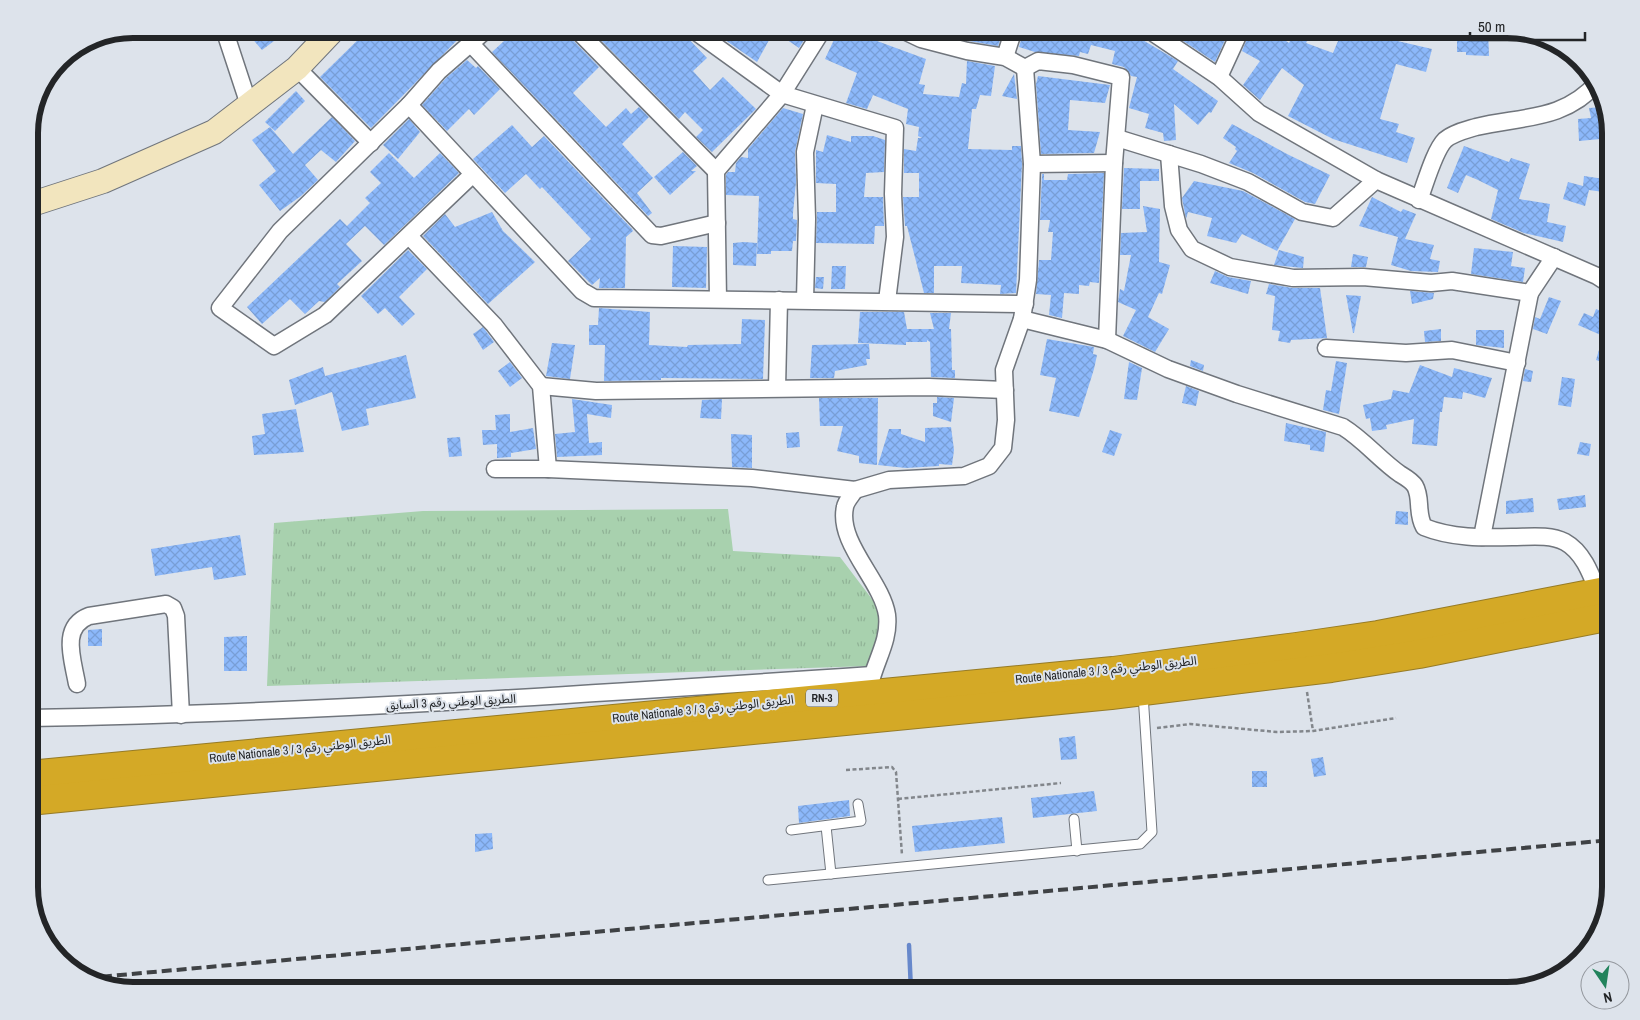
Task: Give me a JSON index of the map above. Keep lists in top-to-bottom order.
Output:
{
  "streets": {
    "highway": ["Route Nationale 3 / الطريق الوطني رقم 3", "RN-3"],
    "street": ["الطريق الوطني رقم 3 السابق"]
  },
  "crossings": [
    ["Route Nationale 3 / الطريق الوطني رقم 3", "الطريق الوطني رقم 3 السابق"]
  ],
  "scale_bar": "50 m",
  "north": "bottom"
}
